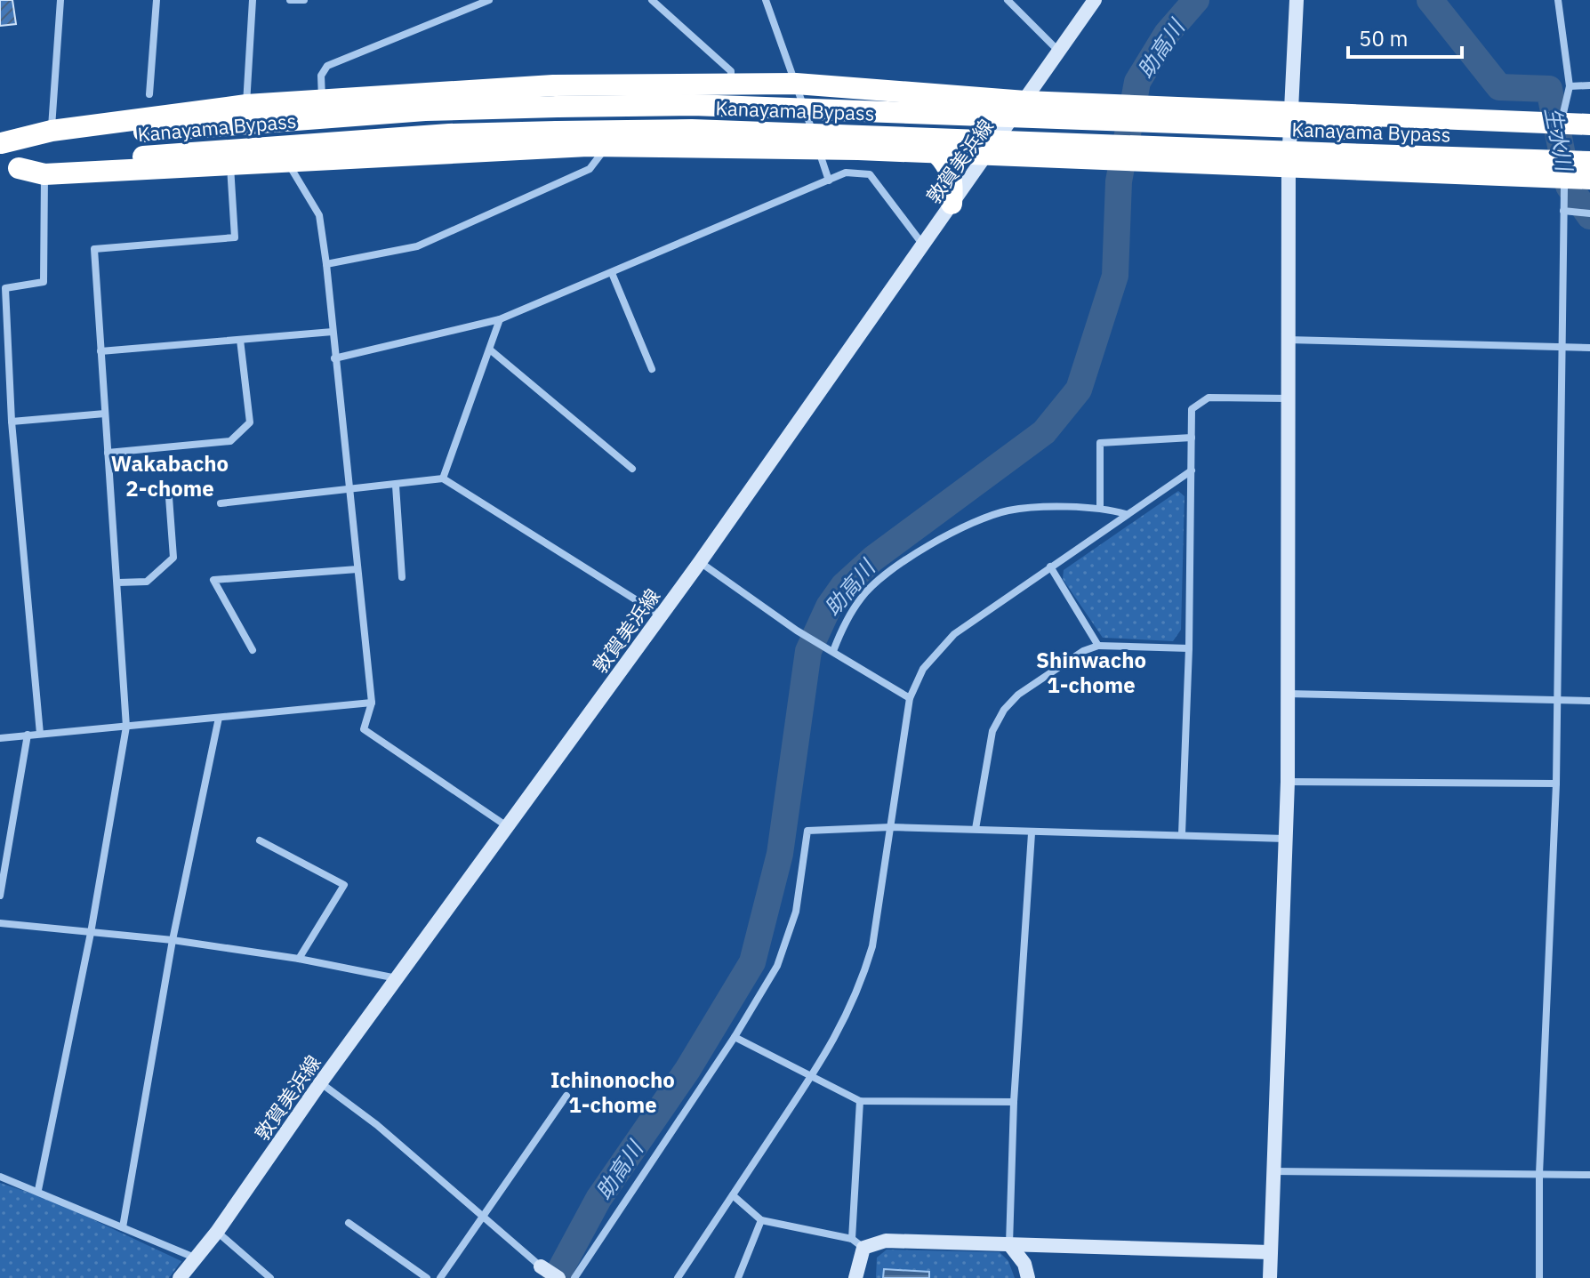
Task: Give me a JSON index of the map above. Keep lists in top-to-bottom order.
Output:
{
  "streets": {
    "highway": ["Kanayama Bypass"],
    "street": ["敦賀美浜線"]
  },
  "districts": ["Wakabacho 2-chome", "Shinwacho 1-chome", "Ichinonocho 1-chome"],
  "water": ["助高川", "生水川"],
  "scale_bar": "50 m"
}
